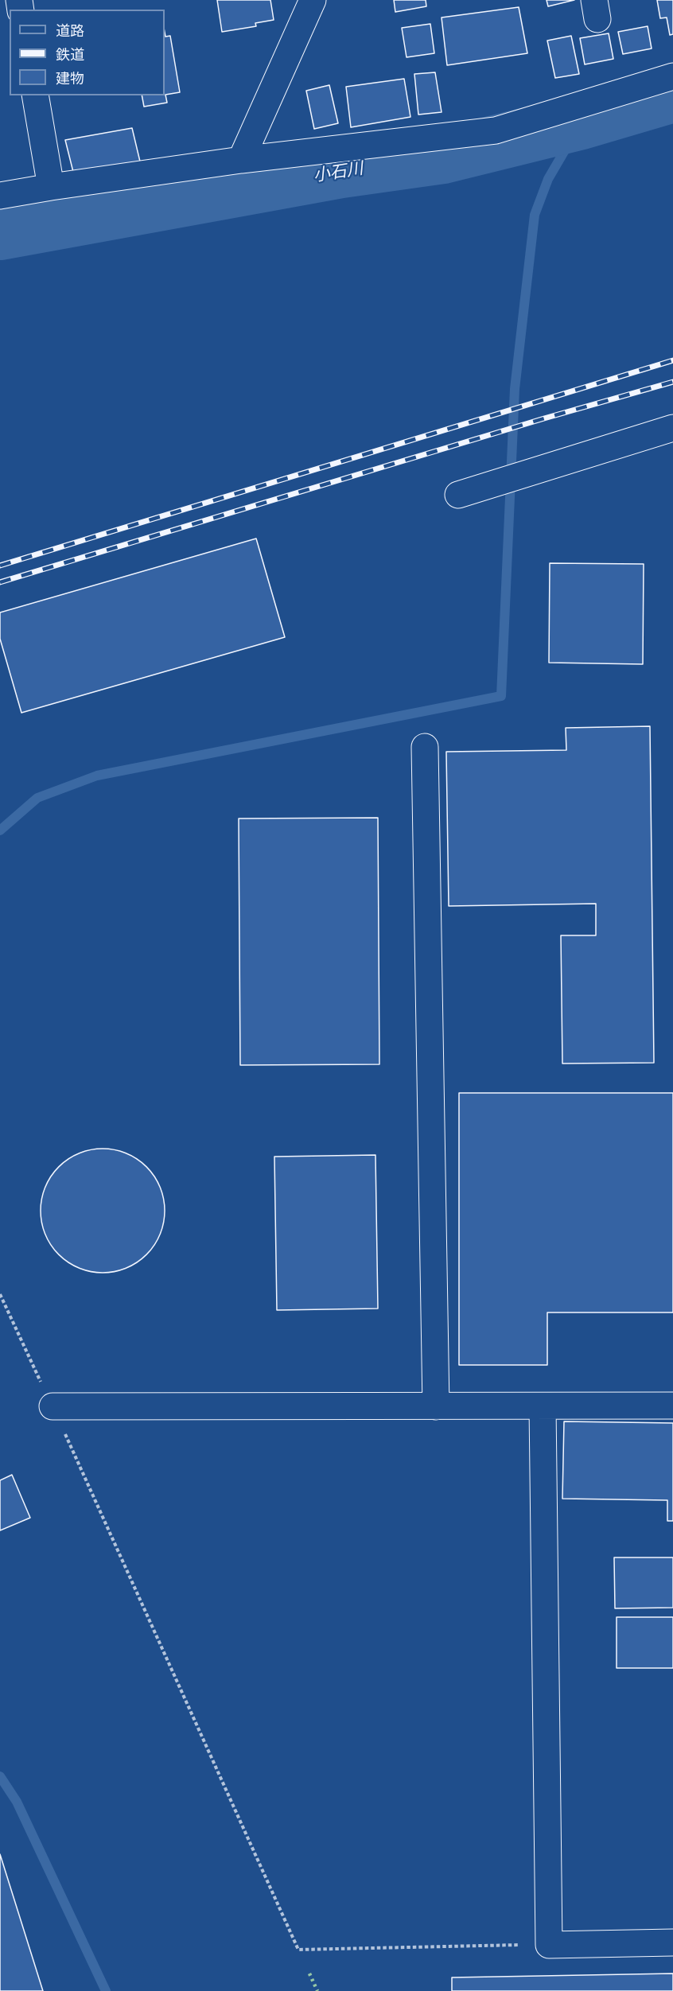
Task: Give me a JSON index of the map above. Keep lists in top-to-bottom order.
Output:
{
  "water": ["小石川"],
  "legend": ["道路", "鉄道", "建物"]
}
